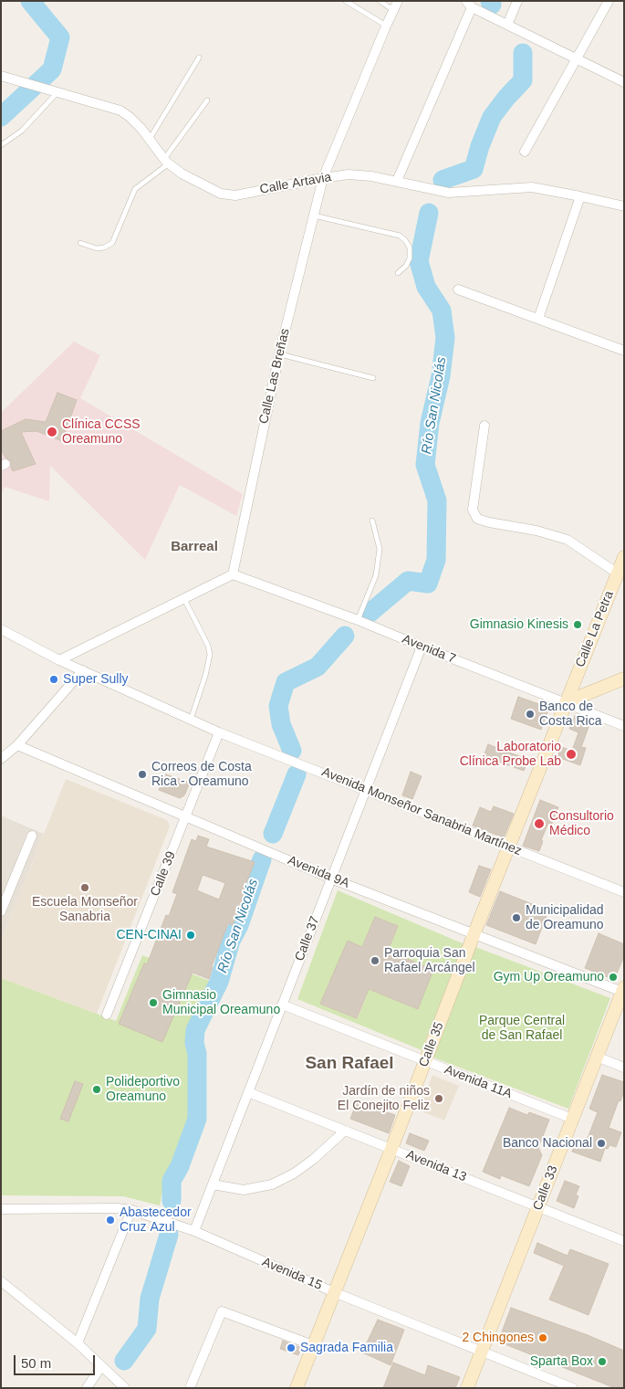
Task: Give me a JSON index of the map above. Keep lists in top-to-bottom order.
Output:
{
  "streets": {
    "main road": ["Calle La Petra", "Calle 35", "Calle 33"],
    "street": [
      "Calle Artavia",
      "Calle Las Breñas",
      "Avenida 7",
      "Avenida Monseñor Sanabria Martínez",
      "Avenida 9A",
      "Calle 39",
      "Calle 37",
      "Avenida 11A",
      "Avenida 13",
      "Avenida 15"
    ]
  },
  "crossings": [
    ["Calle Artavia", "Calle Las Breñas"],
    ["Calle Las Breñas", "Avenida 7"],
    ["Calle La Petra", "Avenida 7"],
    ["Calle La Petra", "Calle 35"],
    ["Avenida 7", "Calle 37"],
    ["Avenida 7", "Calle 35"],
    ["Avenida Monseñor Sanabria Martínez", "Calle 39"],
    ["Avenida Monseñor Sanabria Martínez", "Calle 37"],
    ["Avenida Monseñor Sanabria Martínez", "Calle 35"],
    ["Avenida 9A", "Calle 39"],
    ["Avenida 9A", "Calle 37"],
    ["Avenida 9A", "Calle 35"],
    ["Avenida 9A", "Calle 33"],
    ["Calle 37", "Avenida 11A"],
    ["Calle 37", "Avenida 13"],
    ["Calle 37", "Avenida 15"],
    ["Calle 35", "Avenida 11A"],
    ["Calle 35", "Avenida 13"],
    ["Calle 35", "Avenida 15"],
    ["Avenida 11A", "Calle 33"],
    ["Avenida 13", "Calle 33"],
    ["Calle 33", "Avenida 15"]
  ],
  "districts": ["Barreal", "San Rafael"],
  "water": ["Río San Nicolás"],
  "parks": ["Parque Central de San Rafael"],
  "places": [
    "Clínica CCSS Oreamuno",
    "Gimnasio Kinesis",
    "Super Sully",
    "Banco de Costa Rica",
    "Laboratorio Clínica Probe Lab",
    "Correos de Costa Rica - Oreamuno",
    "Consultorio Médico",
    "Escuela Monseñor Sanabria",
    "Municipalidad de Oreamuno",
    "CEN-CINAI",
    "Parroquia San Rafael Arcángel",
    "Gym Up Oreamuno",
    "Gimnasio Municipal Oreamuno",
    "Polideportivo Oreamuno",
    "Jardín de niños El Conejito Feliz",
    "Banco Nacional",
    "Abastecedor Cruz Azul",
    "2 Chingones",
    "Sagrada Familia",
    "Sparta Box"
  ],
  "scale_bar": "50 m"
}
